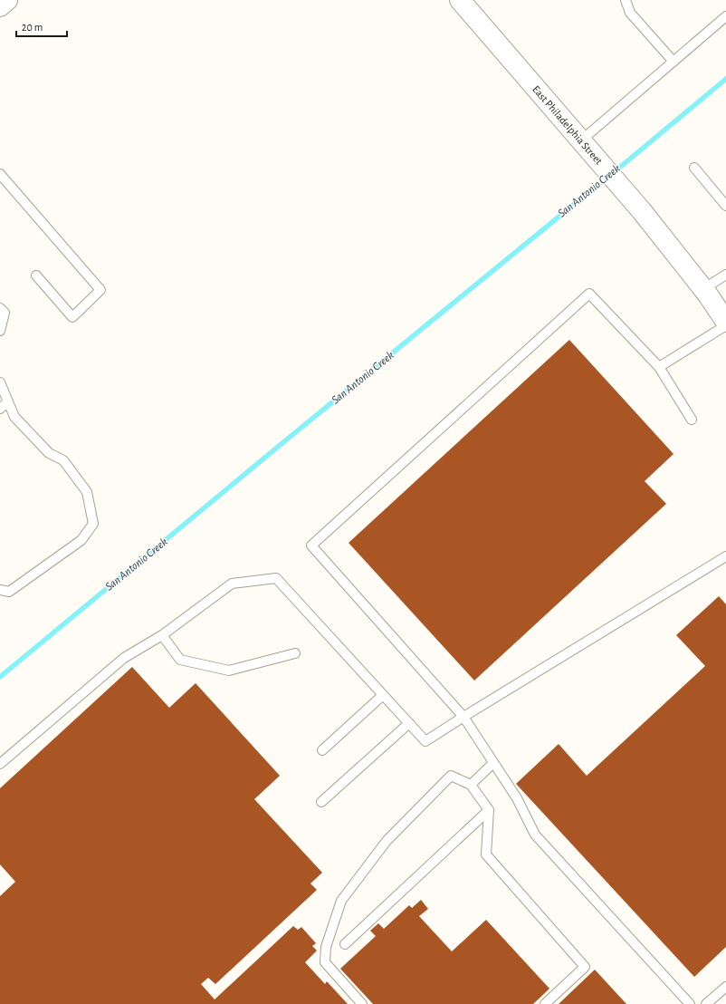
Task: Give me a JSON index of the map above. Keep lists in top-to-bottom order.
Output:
{
  "streets": {
    "street": ["East Philadelphia Street"]
  },
  "water": ["San Antonio Creek"],
  "scale_bar": "20 m"
}
